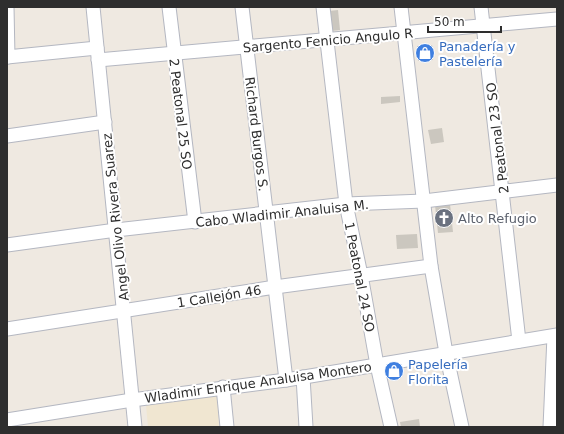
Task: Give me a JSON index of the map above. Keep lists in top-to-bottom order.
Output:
{
  "streets": {
    "street": [
      "Sargento Fenicio Angulo R",
      "2 Peatonal 25 SO",
      "Richard Burgos S.",
      "2 Peatonal 23 SO",
      "Cabo Wladimir Analuisa M.",
      "Angel Olivo Rivera Suarez",
      "1 Peatonal 24 SO",
      "1 Callejón 46",
      "Wladimir Enrique Analuisa Montero"
    ]
  },
  "crossings": [
    ["Sargento Fenicio Angulo R", "2 Peatonal 25 SO"],
    ["Sargento Fenicio Angulo R", "Richard Burgos S."],
    ["Sargento Fenicio Angulo R", "2 Peatonal 23 SO"],
    ["Sargento Fenicio Angulo R", "Angel Olivo Rivera Suarez"],
    ["Sargento Fenicio Angulo R", "1 Peatonal 24 SO"],
    ["2 Peatonal 25 SO", "Cabo Wladimir Analuisa M."],
    ["Richard Burgos S.", "Cabo Wladimir Analuisa M."],
    ["Richard Burgos S.", "1 Callejón 46"],
    ["Richard Burgos S.", "Wladimir Enrique Analuisa Montero"],
    ["2 Peatonal 23 SO", "Cabo Wladimir Analuisa M."],
    ["2 Peatonal 23 SO", "Wladimir Enrique Analuisa Montero"],
    ["Cabo Wladimir Analuisa M.", "Angel Olivo Rivera Suarez"],
    ["Cabo Wladimir Analuisa M.", "1 Peatonal 24 SO"],
    ["Angel Olivo Rivera Suarez", "1 Callejón 46"],
    ["Angel Olivo Rivera Suarez", "Wladimir Enrique Analuisa Montero"],
    ["1 Peatonal 24 SO", "1 Callejón 46"],
    ["1 Peatonal 24 SO", "Wladimir Enrique Analuisa Montero"]
  ],
  "places": {
    "shop": ["Panadería y Pastelería", "Papelería Florita"],
    "church": ["Alto Refugio"]
  },
  "scale_bar": "50 m"
}
